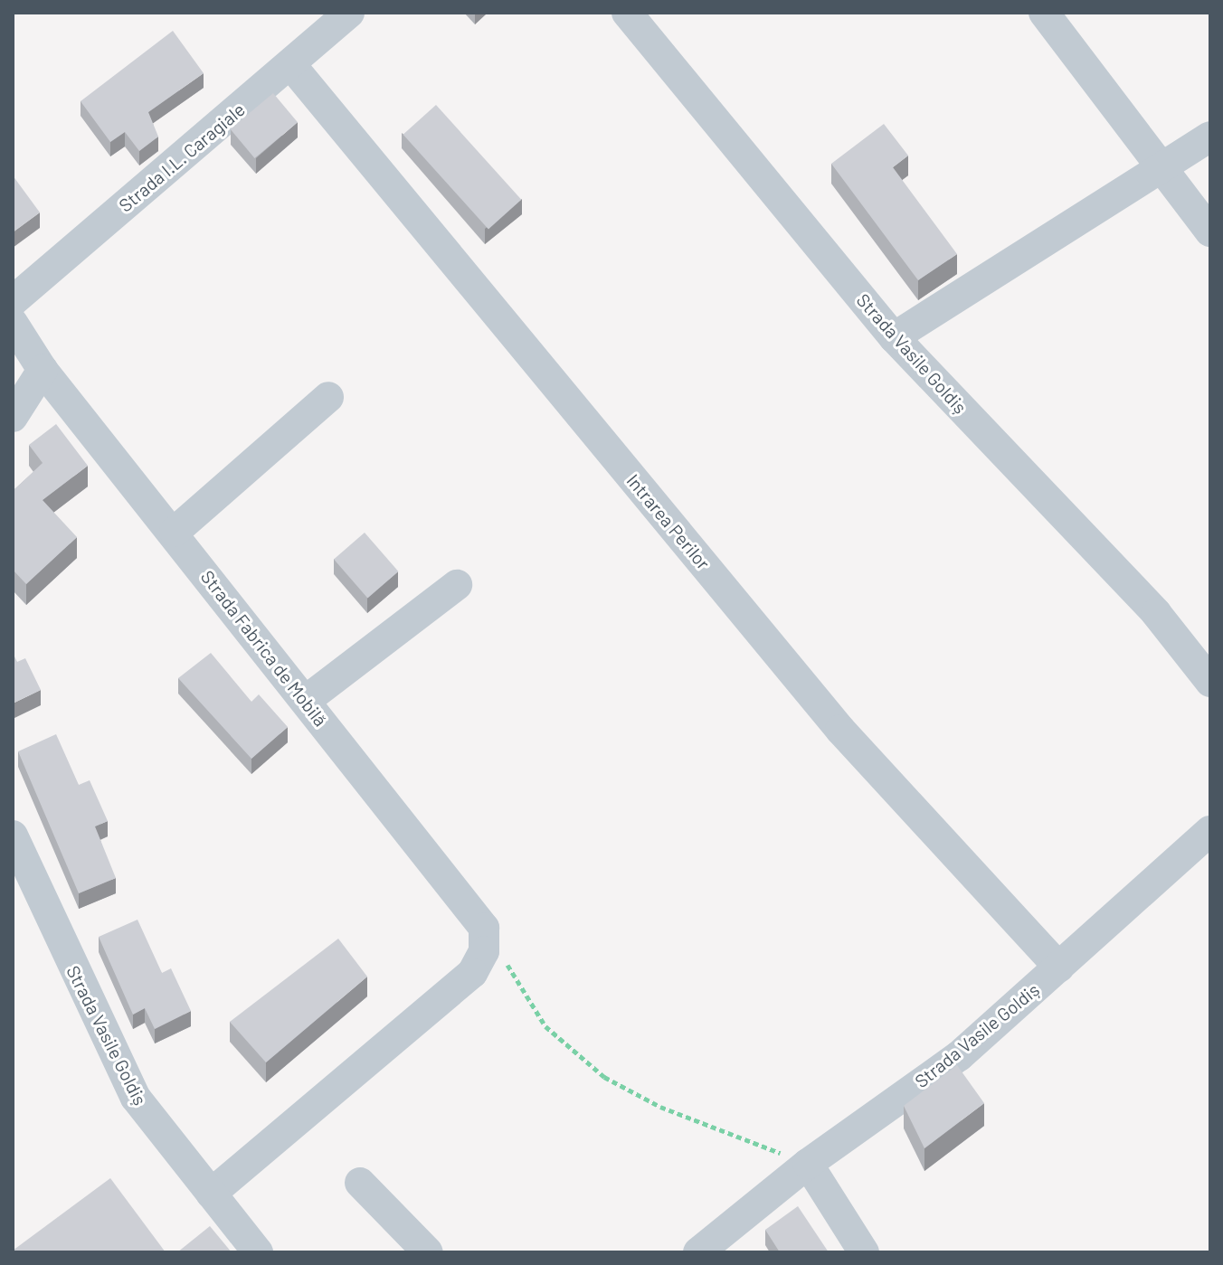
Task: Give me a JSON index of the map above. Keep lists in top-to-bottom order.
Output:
{
  "streets": {
    "street": [
      "Strada I.L. Caragiale",
      "Strada Vasile Goldiș",
      "Intrarea Perilor",
      "Strada Fabrica de Mobilă"
    ]
  },
  "crossings": [
    ["Strada I.L. Caragiale", "Intrarea Perilor"],
    ["Strada Vasile Goldiș", "Intrarea Perilor"]
  ]
}
